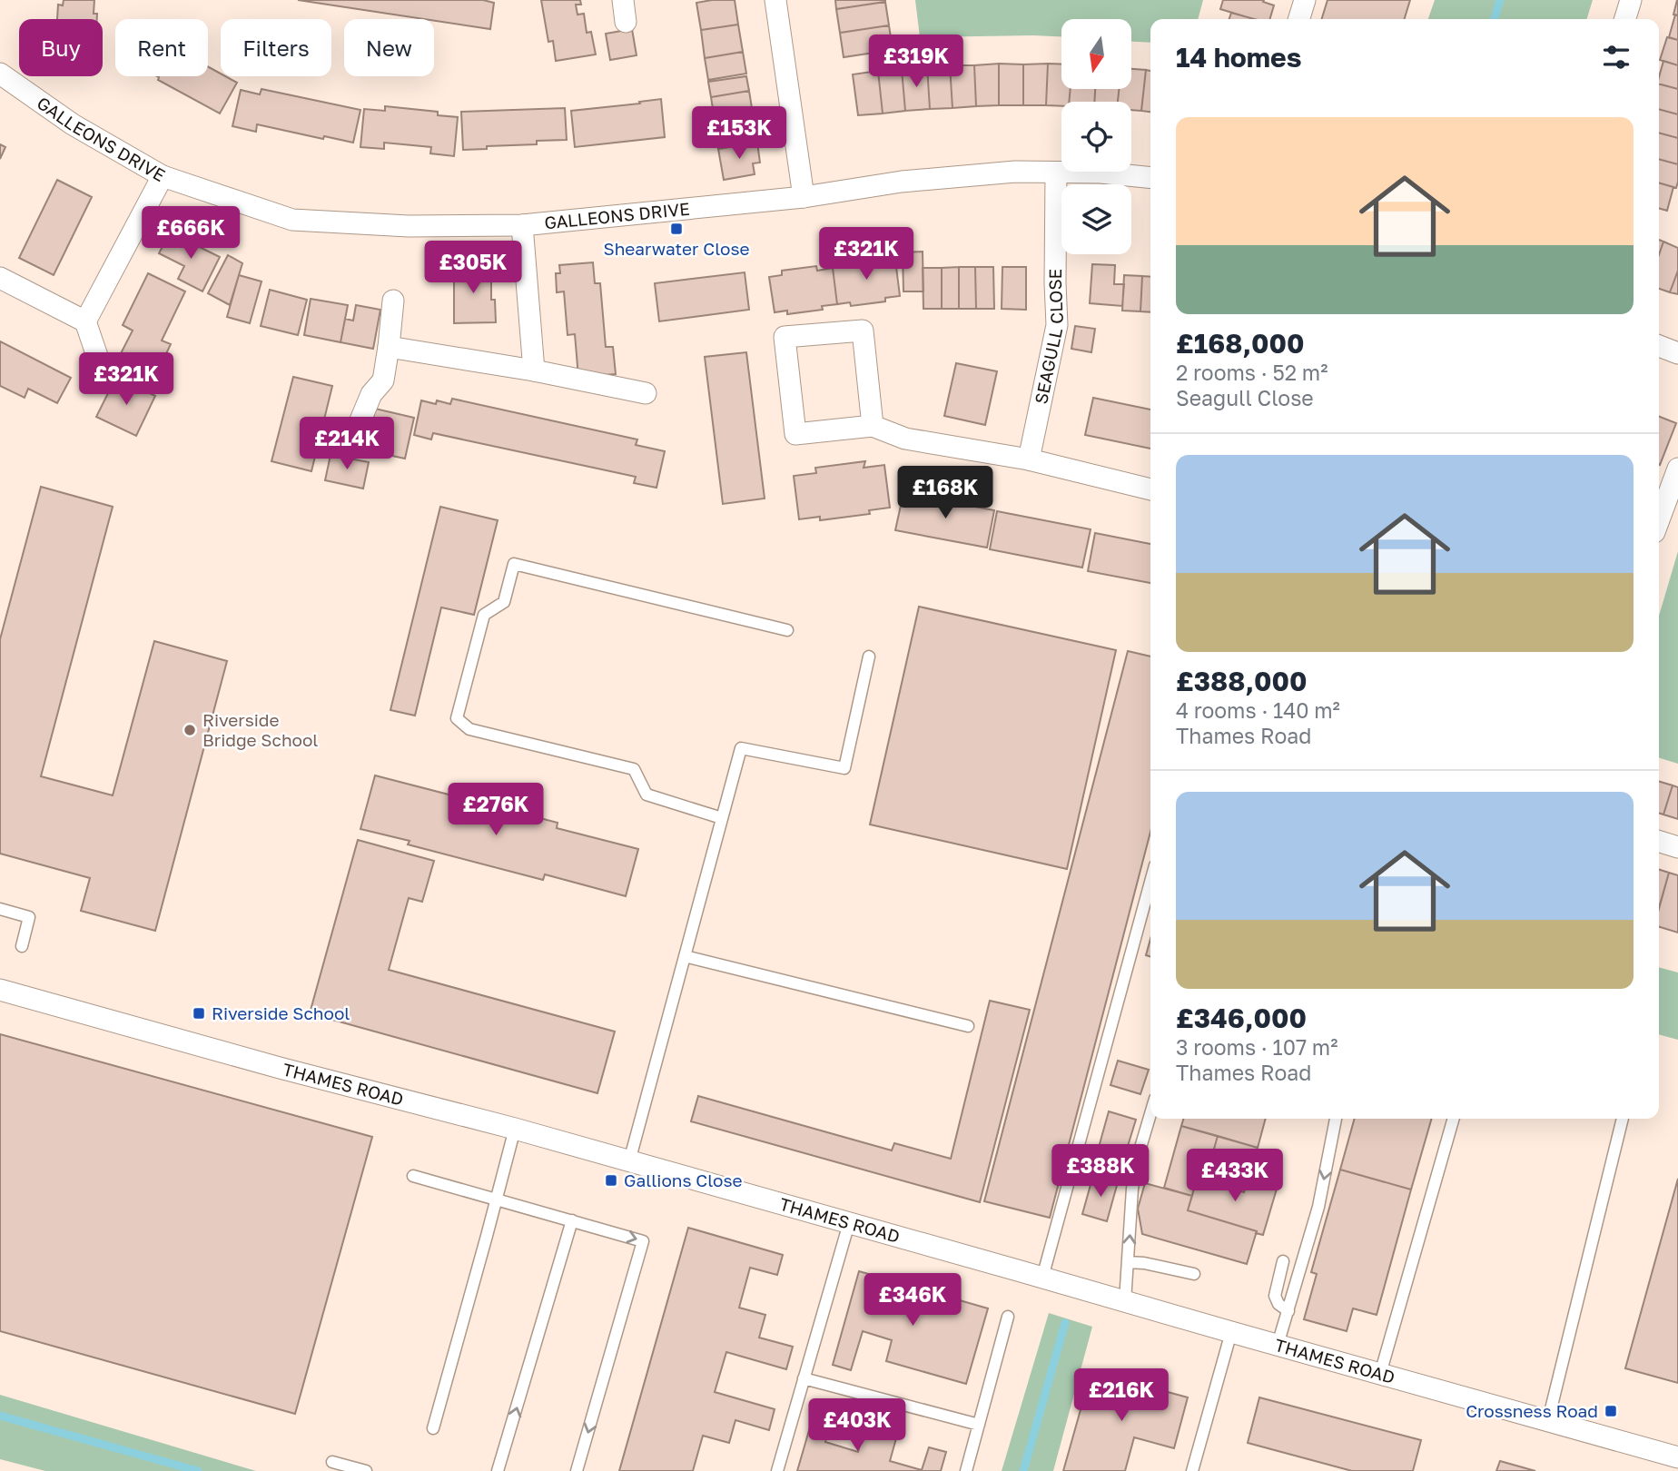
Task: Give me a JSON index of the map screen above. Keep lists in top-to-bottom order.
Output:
{
  "streets": {
    "street": ["GALLEONS DRIVE", "SEAGULL CLOSE", "THAMES ROAD"]
  },
  "crossings": [
    ["GALLEONS DRIVE", "SEAGULL CLOSE"]
  ],
  "places": {
    "transit": [
      "Shearwater Close",
      "Riverside School",
      "Gallions Close",
      "Crossness Road"
    ],
    "other": ["Riverside Bridge School"]
  },
  "north": "bottom",
  "page": {
    "chip": [
      "Buy",
      "Rent",
      "Filters",
      "New"
    ],
    "heading": "14 homes",
    "price": [
      "£319K",
      "£153K",
      "£666K",
      "£321K",
      "£305K",
      "£321K",
      "£214K",
      "£168K",
      "£276K",
      "£388K",
      "£433K",
      "£346K",
      "£216K",
      "£403K"
    ],
    "list": [
      {
        "name": "£168,000",
        "note": "2 rooms · 52 m² · Seagull Close"
      },
      {
        "name": "£388,000",
        "note": "4 rooms · 140 m² · Thames Road"
      },
      {
        "name": "£346,000",
        "note": "3 rooms · 107 m² · Thames Road"
      }
    ]
  }
}
